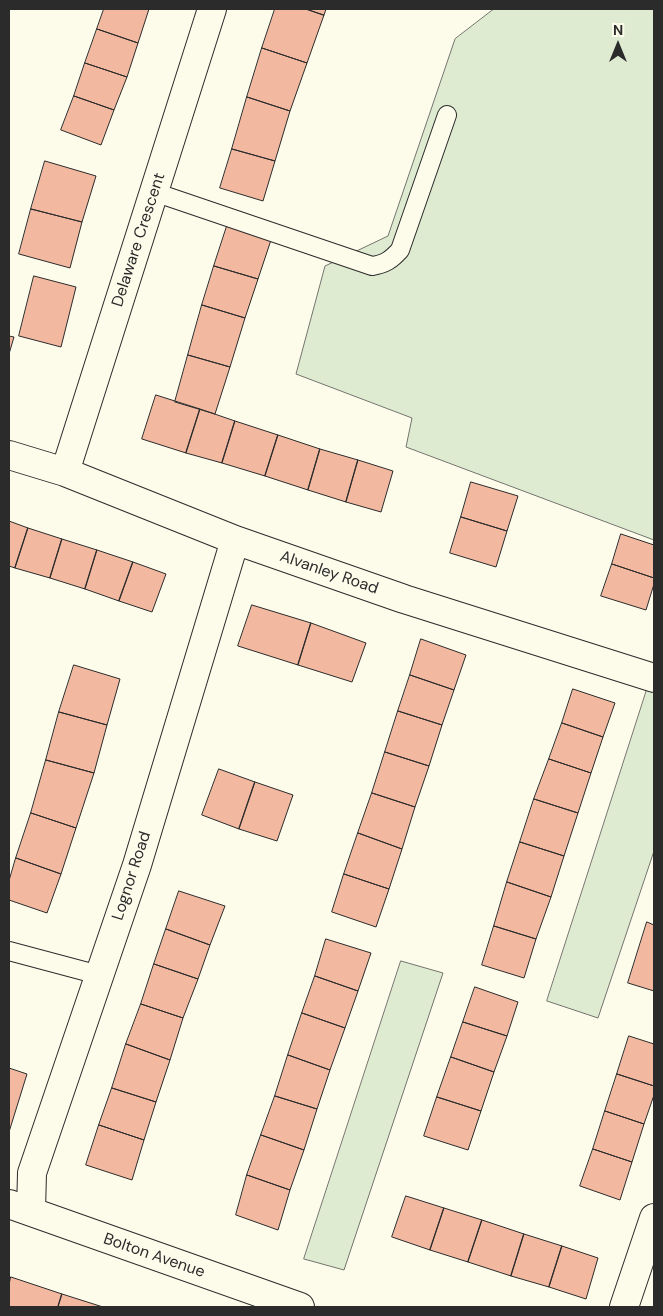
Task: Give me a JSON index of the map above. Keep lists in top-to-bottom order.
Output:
{
  "streets": {
    "street": [
      "Delaware Crescent",
      "Alvanley Road",
      "Lognor Road",
      "Bolton Avenue"
    ]
  },
  "crossings": [
    ["Delaware Crescent", "Alvanley Road"],
    ["Alvanley Road", "Lognor Road"],
    ["Lognor Road", "Bolton Avenue"]
  ],
  "north": "top"
}
